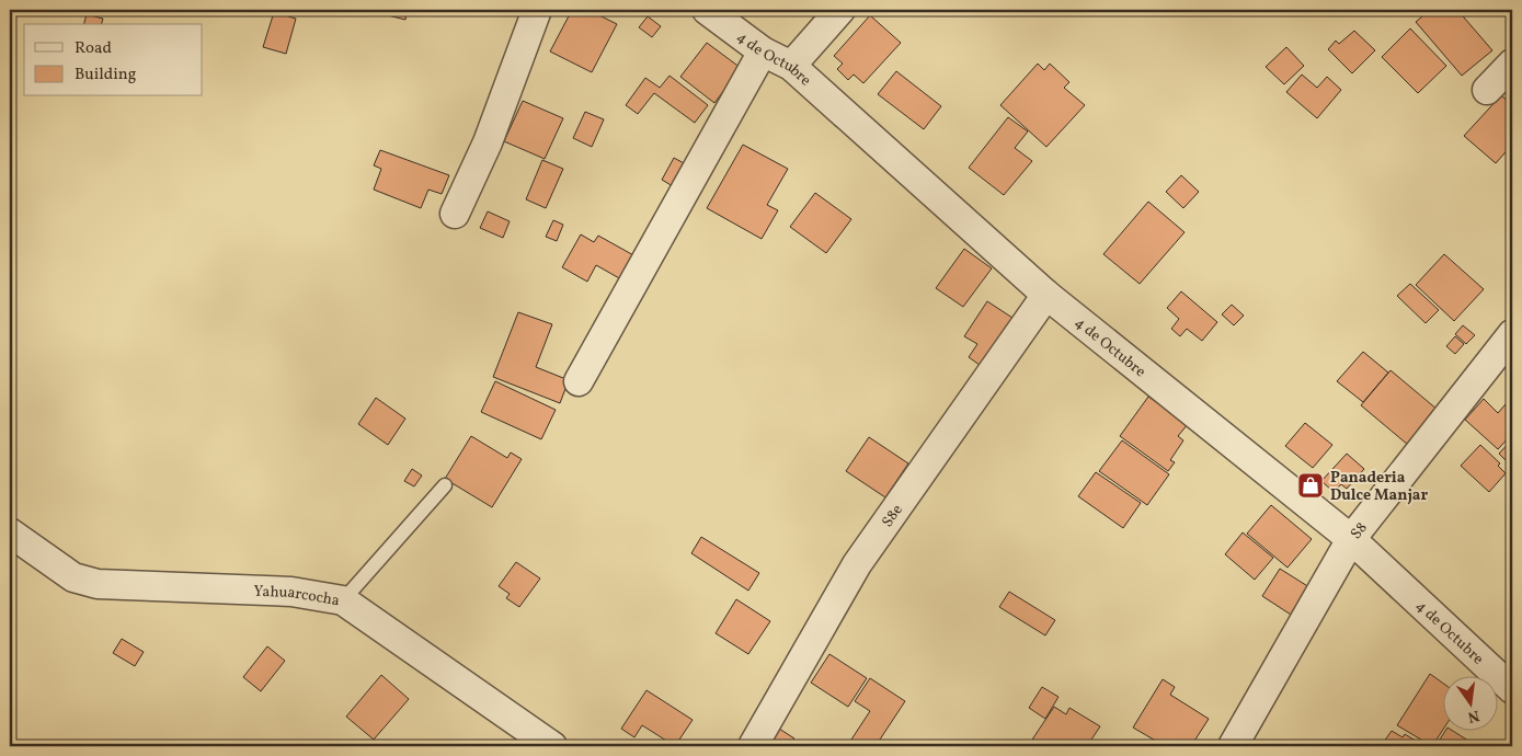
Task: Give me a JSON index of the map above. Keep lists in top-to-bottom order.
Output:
{
  "streets": {
    "street": [
      "4 de Octubre",
      "S8e",
      "S8",
      "Yahuarcocha"
    ]
  },
  "crossings": [
    ["4 de Octubre", "S8e"],
    ["4 de Octubre", "S8"]
  ],
  "places": {
    "shop": ["Panaderia Dulce Manjar"]
  },
  "legend": ["Road", "Building"],
  "north": "bottom"
}
